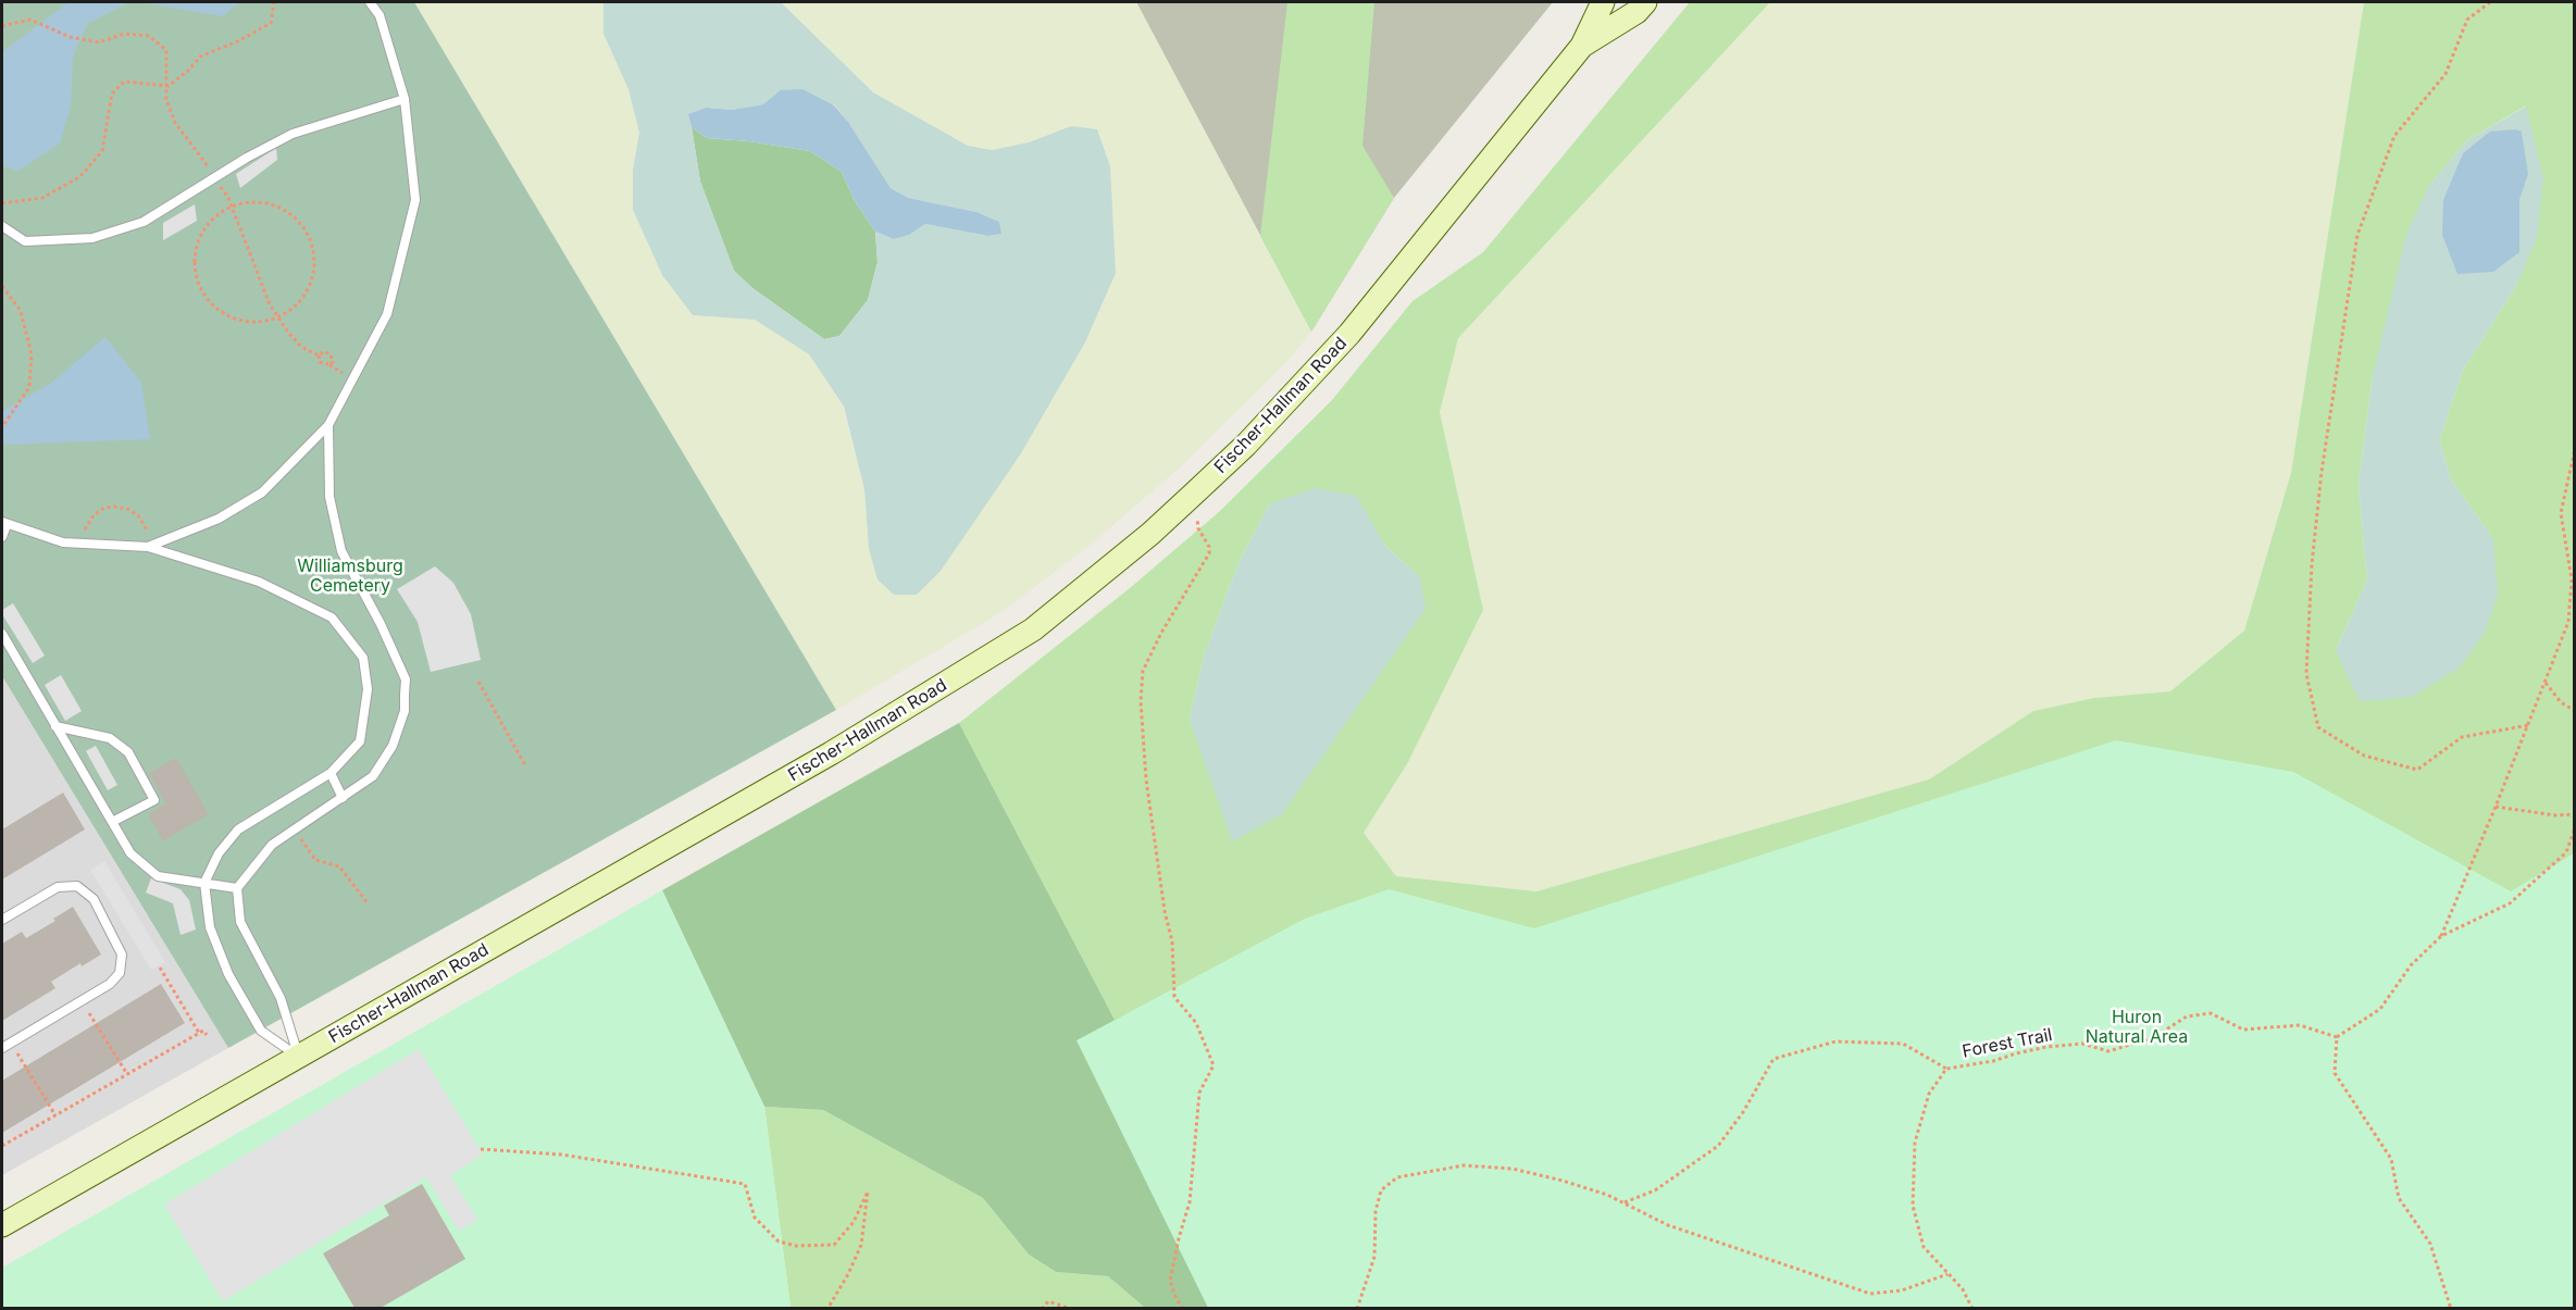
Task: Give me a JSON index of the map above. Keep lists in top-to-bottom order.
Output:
{
  "streets": {
    "main road": ["Fischer-Hallman Road"],
    "path": ["Forest Trail"]
  },
  "parks": ["Williamsburg Cemetery", "Huron Natural Area"]
}
